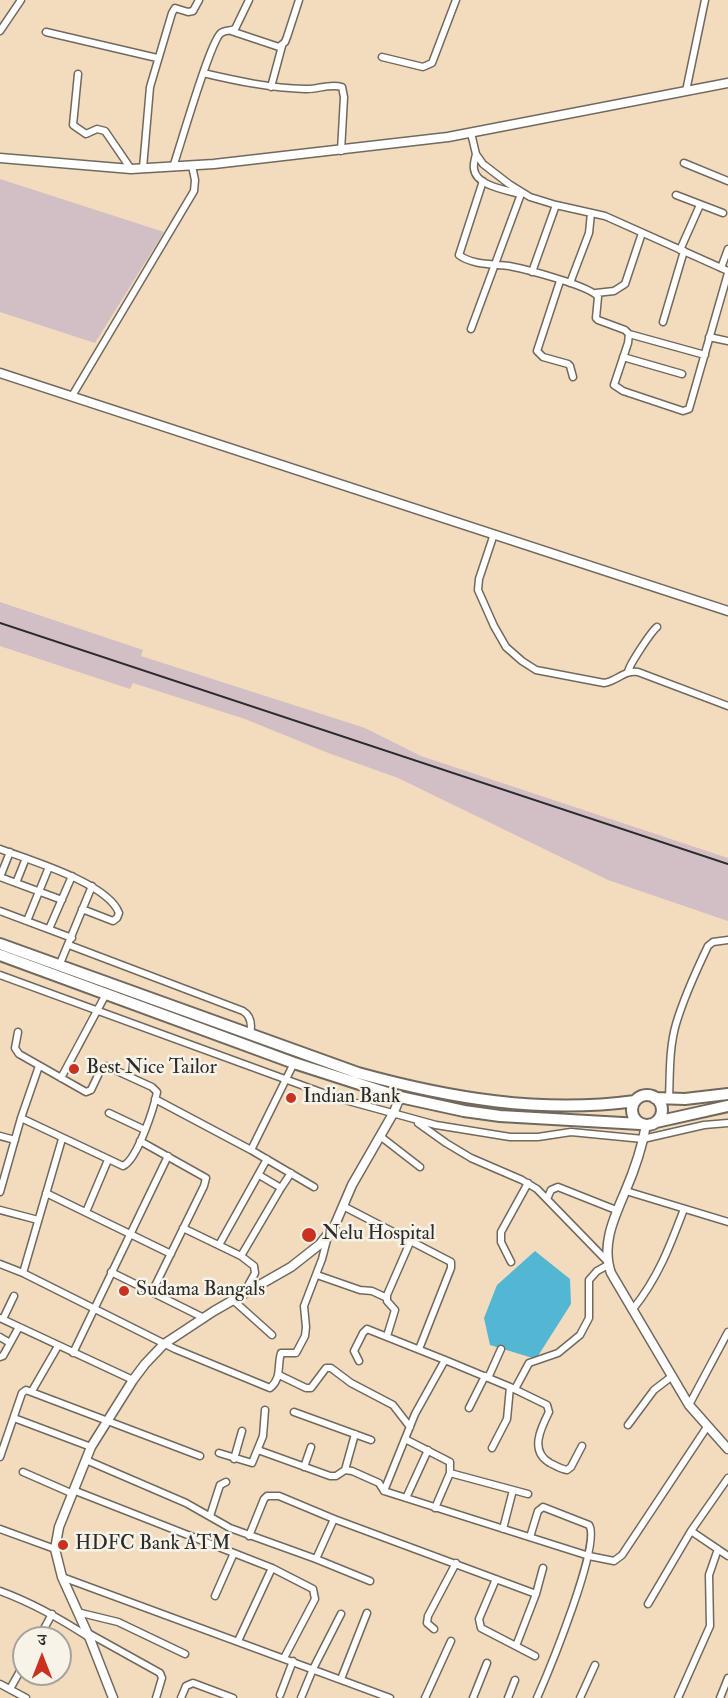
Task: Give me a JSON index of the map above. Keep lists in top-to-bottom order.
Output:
{
  "places": [
    "Best Nice Tailor",
    "Indian Bank",
    "Nelu Hospital",
    "Sudama Bangals",
    "HDFC Bank ATM"
  ],
  "north": "top"
}
